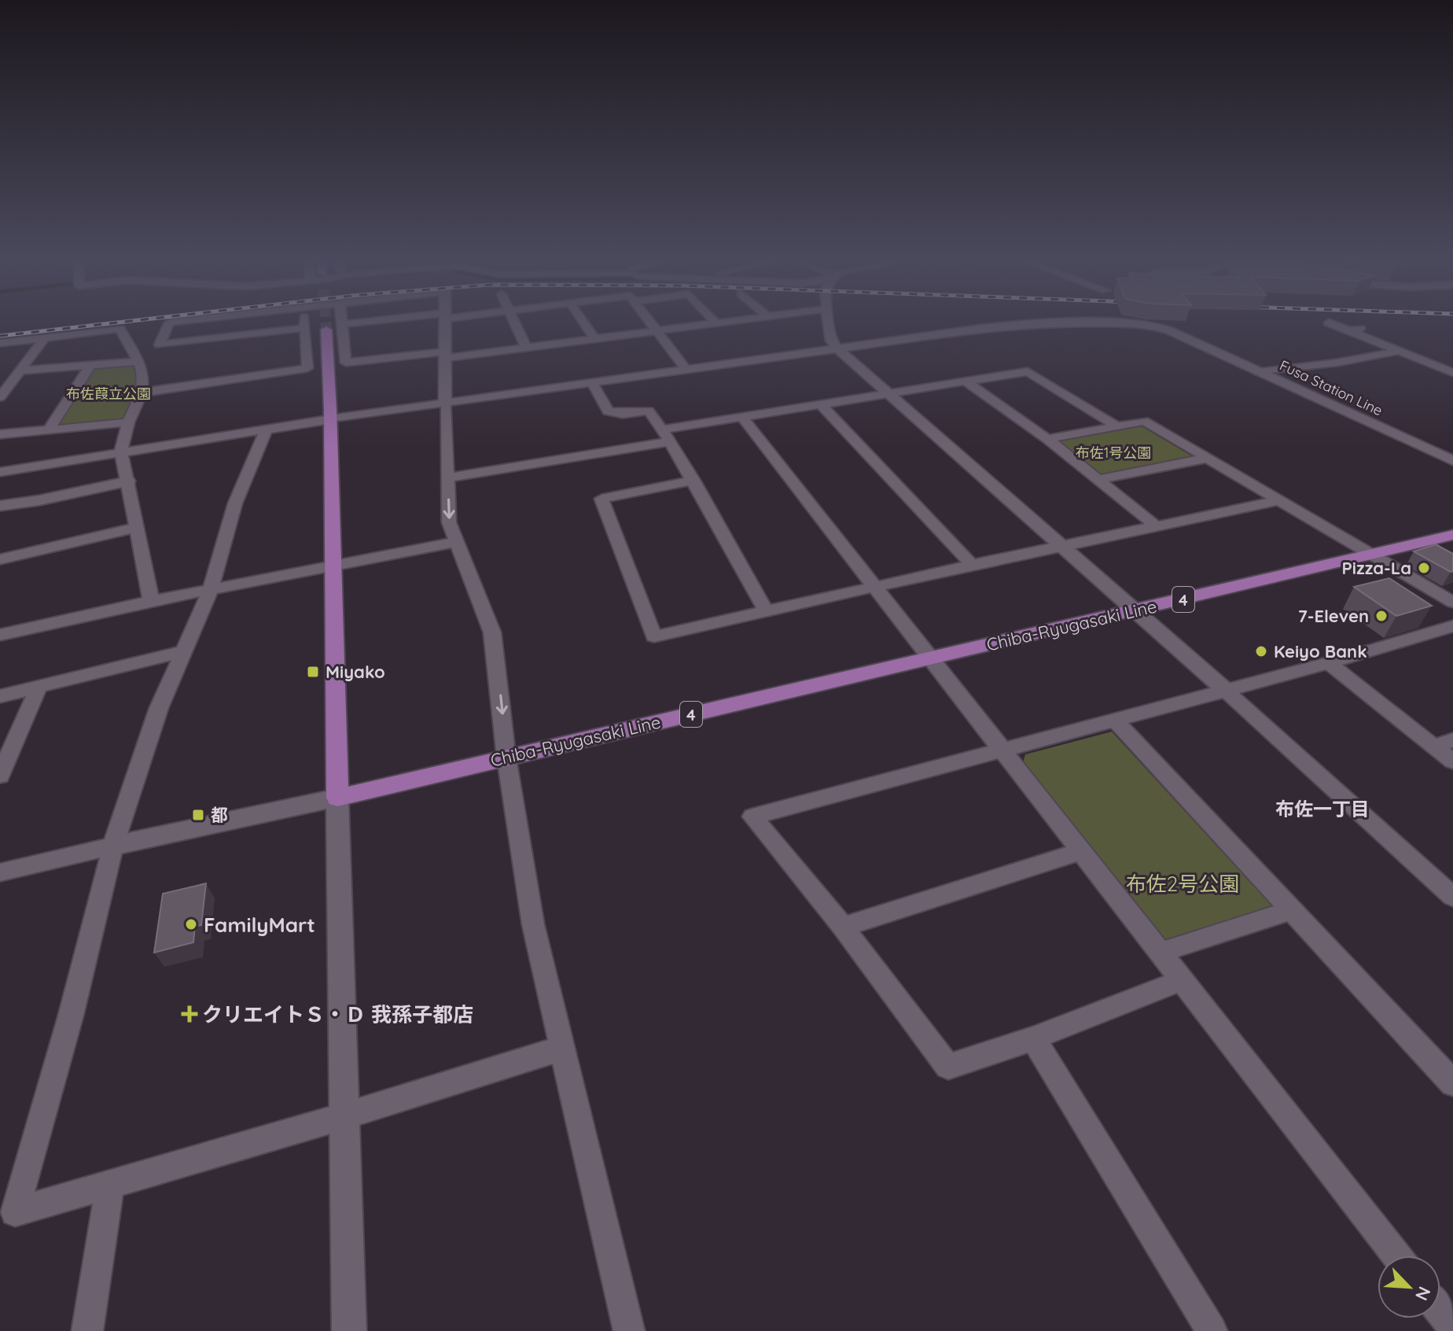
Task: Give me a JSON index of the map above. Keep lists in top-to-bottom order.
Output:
{
  "streets": {
    "main road": ["4", "Chiba-Ryugasaki Line"],
    "street": ["Fusa Station Line"]
  },
  "districts": ["布佐一丁目"],
  "parks": ["布佐葭立公園", "布佐1号公園", "布佐2号公園"],
  "places": {
    "other": [
      "Pizza-La",
      "7-Eleven",
      "Keiyo Bank",
      "FamilyMart"
    ],
    "transit": ["Miyako", "都"],
    "health": ["クリエイトＳ・Ｄ 我孫子都店"]
  },
  "north": "bottom right"
}
